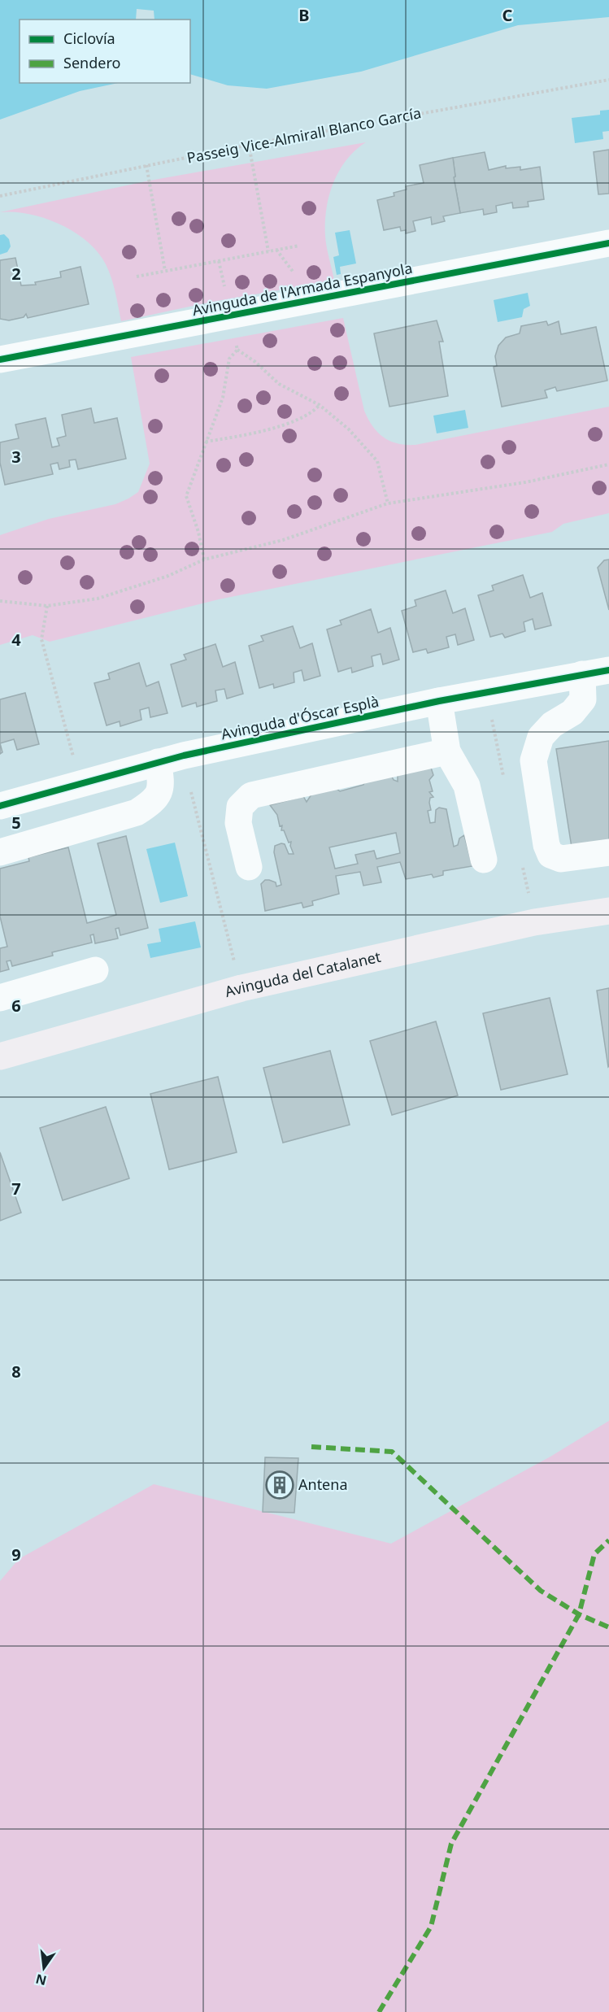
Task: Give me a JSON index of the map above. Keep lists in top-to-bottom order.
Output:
{
  "streets": {
    "main road": ["Avinguda del Catalanet"],
    "street": ["Avinguda de l'Armada Espanyola", "Avinguda d'Óscar Esplà"],
    "path": ["Passeig Vice-Almirall Blanco García"]
  },
  "places": {
    "building": ["Antena"]
  },
  "legend": ["Ciclovía", "Sendero"],
  "north": "bottom",
  "grid": {
    "columns": ["B", "C"],
    "rows": [
      "2",
      "3",
      "4",
      "5",
      "6",
      "7",
      "8",
      "9"
    ]
  }
}
